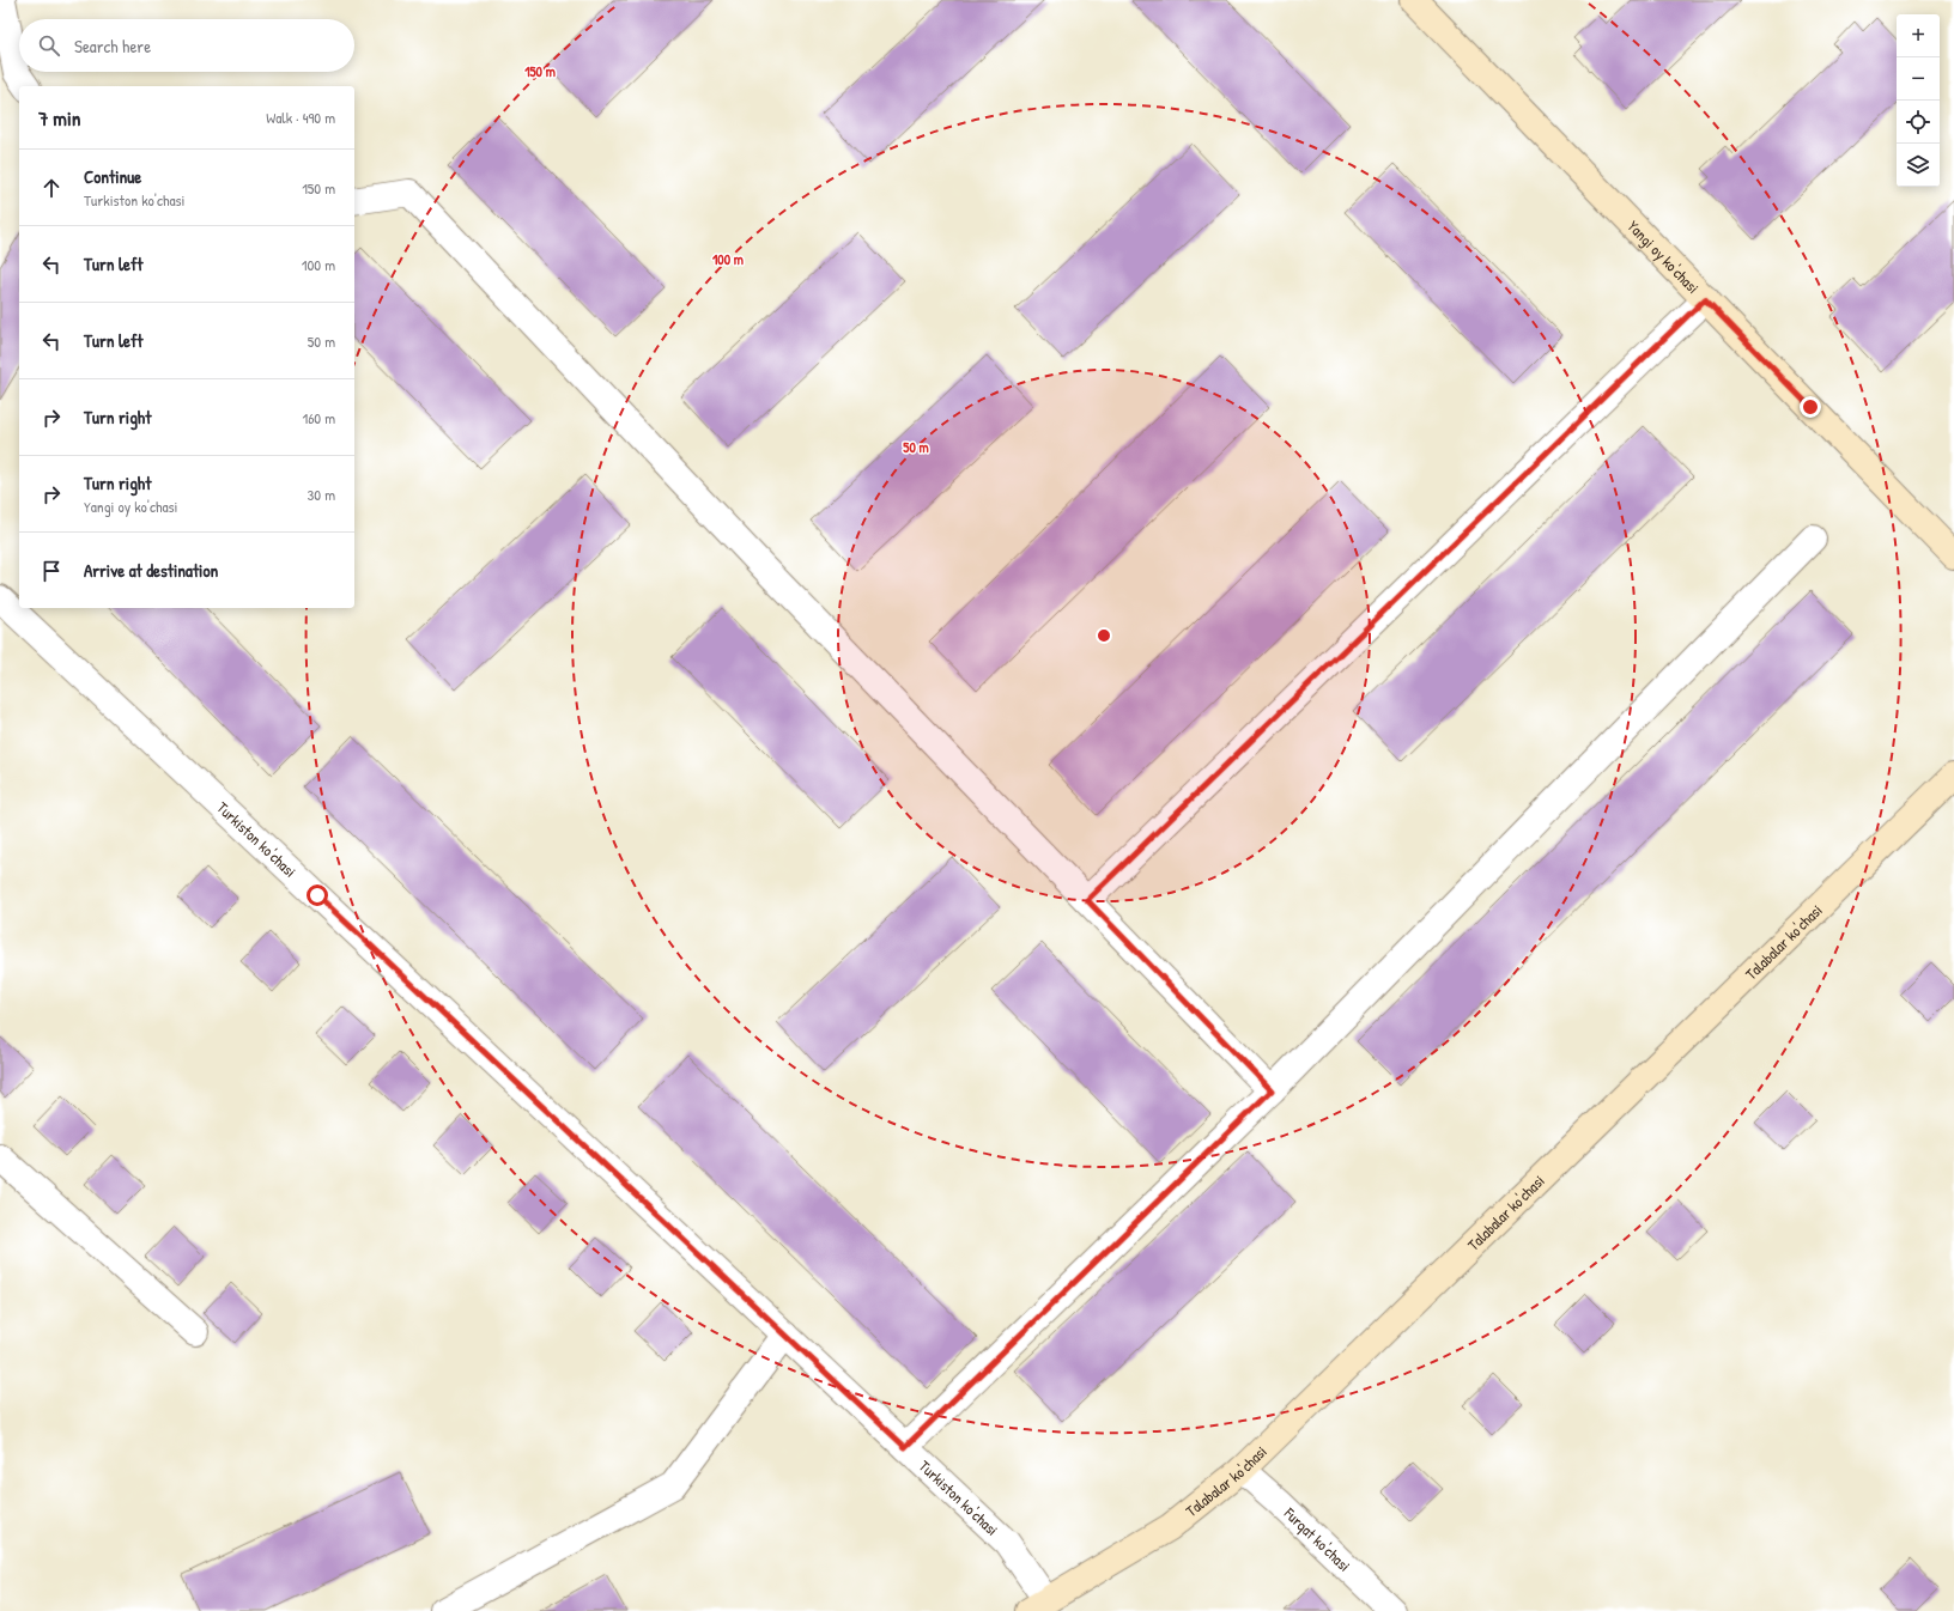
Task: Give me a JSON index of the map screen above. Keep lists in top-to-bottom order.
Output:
{
  "streets": {
    "street": [
      "Yangi oy ko'chasi",
      "Turkiston ko'chasi",
      "Talabalar ko'chasi",
      "Furqat ko'chasi"
    ]
  },
  "crossings": [
    ["Turkiston ko'chasi", "Talabalar ko'chasi"],
    ["Talabalar ko'chasi", "Furqat ko'chasi"]
  ],
  "page": {
    "map_buttons": ["+", "−"],
    "search": "Search here",
    "heading": ["7 min", "Walk · 490 m"],
    "list": [
      ["Continue", "Turkiston ko'chasi", "150 m"],
      ["Turn left", "100 m"],
      ["Turn left", "50 m"],
      ["Turn right", "160 m"],
      ["Turn right", "Yangi oy ko'chasi", "30 m"],
      "Arrive at destination"
    ]
  },
  "rings": ["150 m", "100 m", "50 m"]
}
